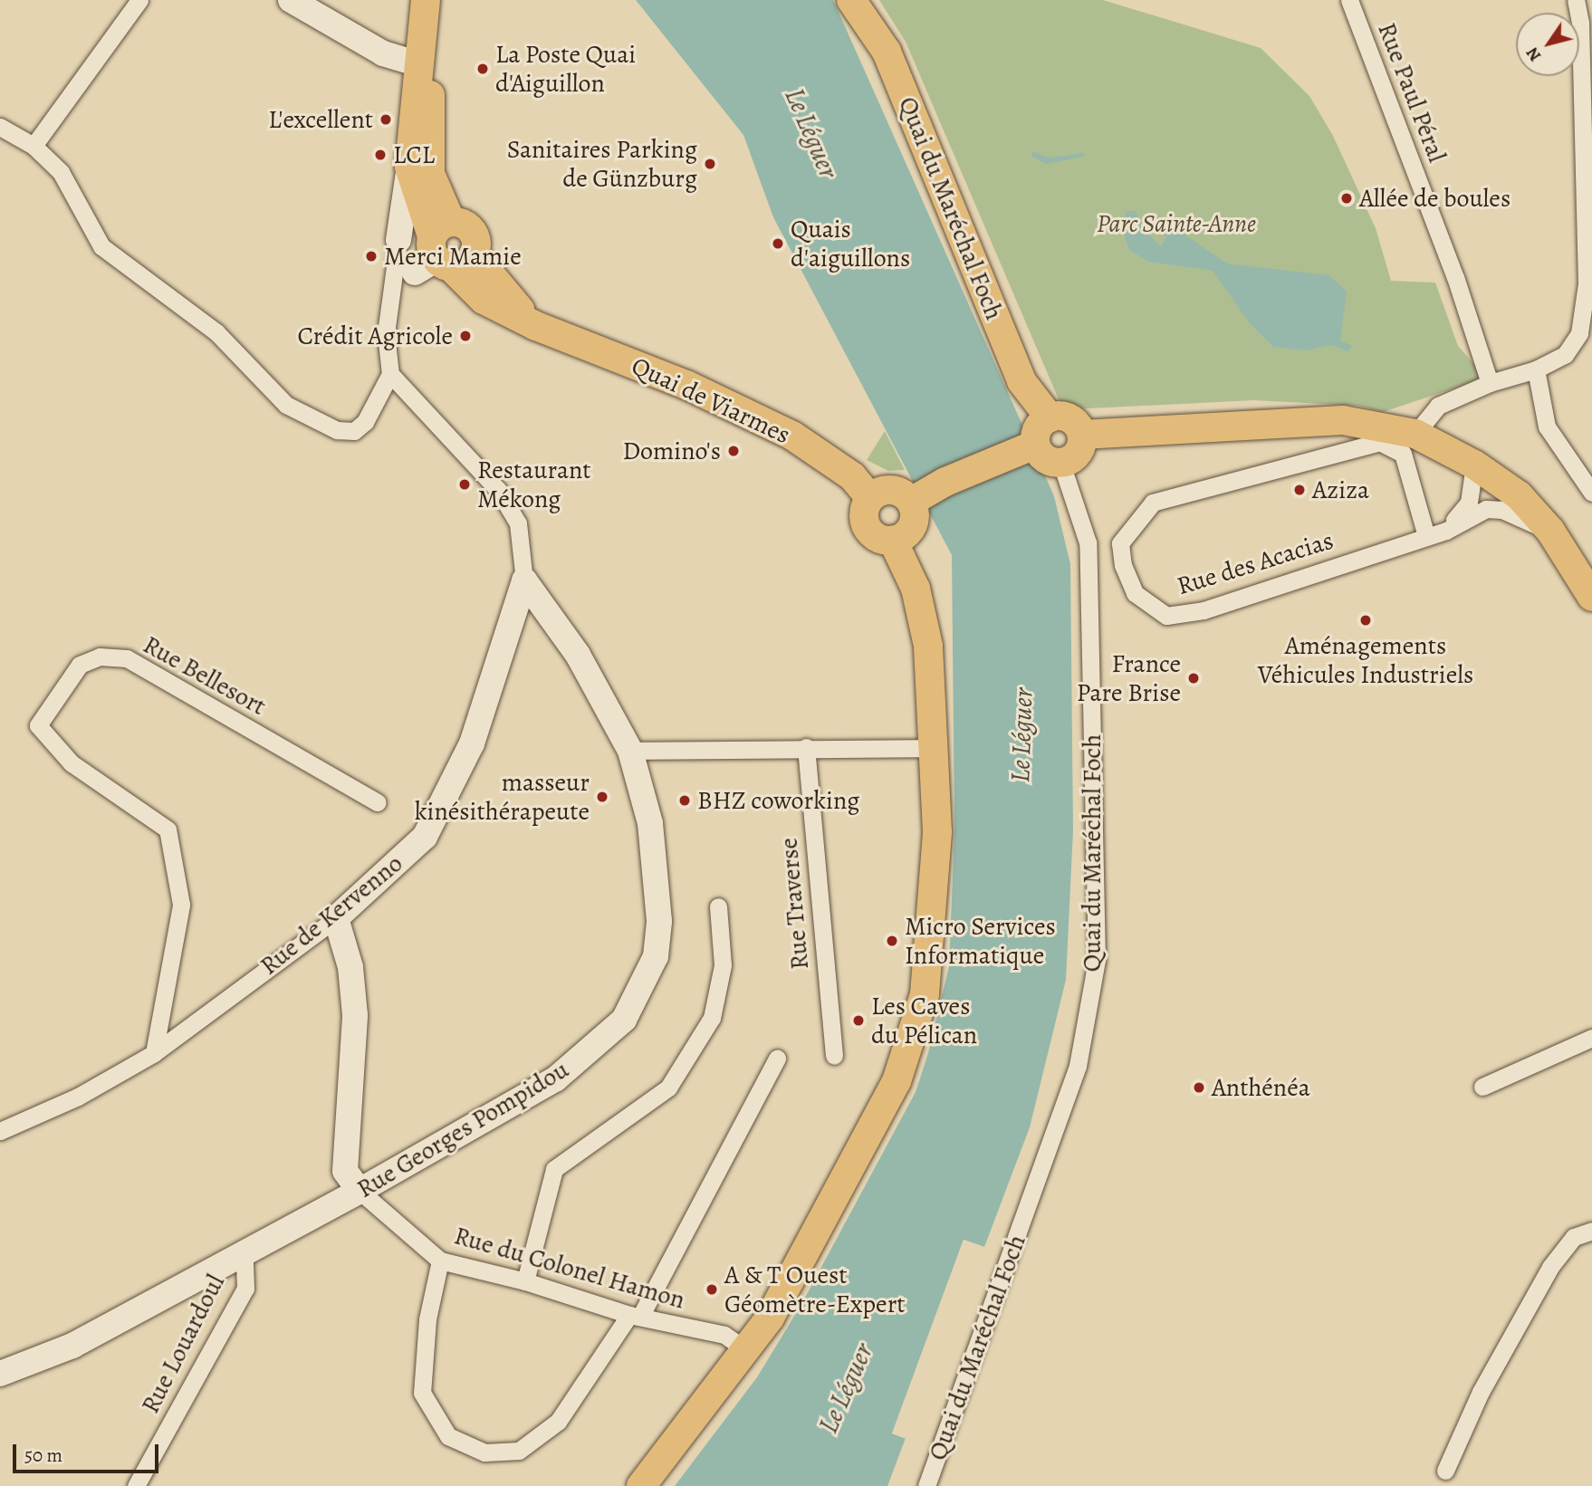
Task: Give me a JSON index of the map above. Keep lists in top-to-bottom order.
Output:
{
  "streets": {
    "main road": [
      "Quai du Maréchal Foch",
      "Quai de Viarmes",
      "Rue de Kervenno",
      "Rue Georges Pompidou"
    ],
    "street": [
      "Rue Paul Péral",
      "Rue des Acacias",
      "Rue Bellesort",
      "Rue Traverse",
      "Rue du Colonel Hamon",
      "Rue Louardoul"
    ]
  },
  "crossings": [
    ["Rue Bellesort", "Rue de Kervenno"],
    ["Rue de Kervenno", "Rue Georges Pompidou"],
    ["Rue Georges Pompidou", "Rue du Colonel Hamon"],
    ["Rue Georges Pompidou", "Rue Louardoul"]
  ],
  "water": ["Le Léguer"],
  "parks": ["Parc Sainte-Anne"],
  "places": [
    "La Poste Quai d'Aiguillon",
    "L'excellent",
    "LCL",
    "Sanitaires Parking de Günzburg",
    "Allée de boules",
    "Quais d'aiguillons",
    "Merci Mamie",
    "Crédit Agricole",
    "Domino's",
    "Restaurant Mékong",
    "Aziza",
    "Aménagements Véhicules Industriels",
    "France Pare Brise",
    "masseur kinésithérapeute",
    "BHZ coworking",
    "Micro Services Informatique",
    "Les Caves du Pélican",
    "Anthénéa",
    "A & T Ouest Géomètre-Expert"
  ],
  "scale_bar": "50 m",
  "north": "bottom left"
}
